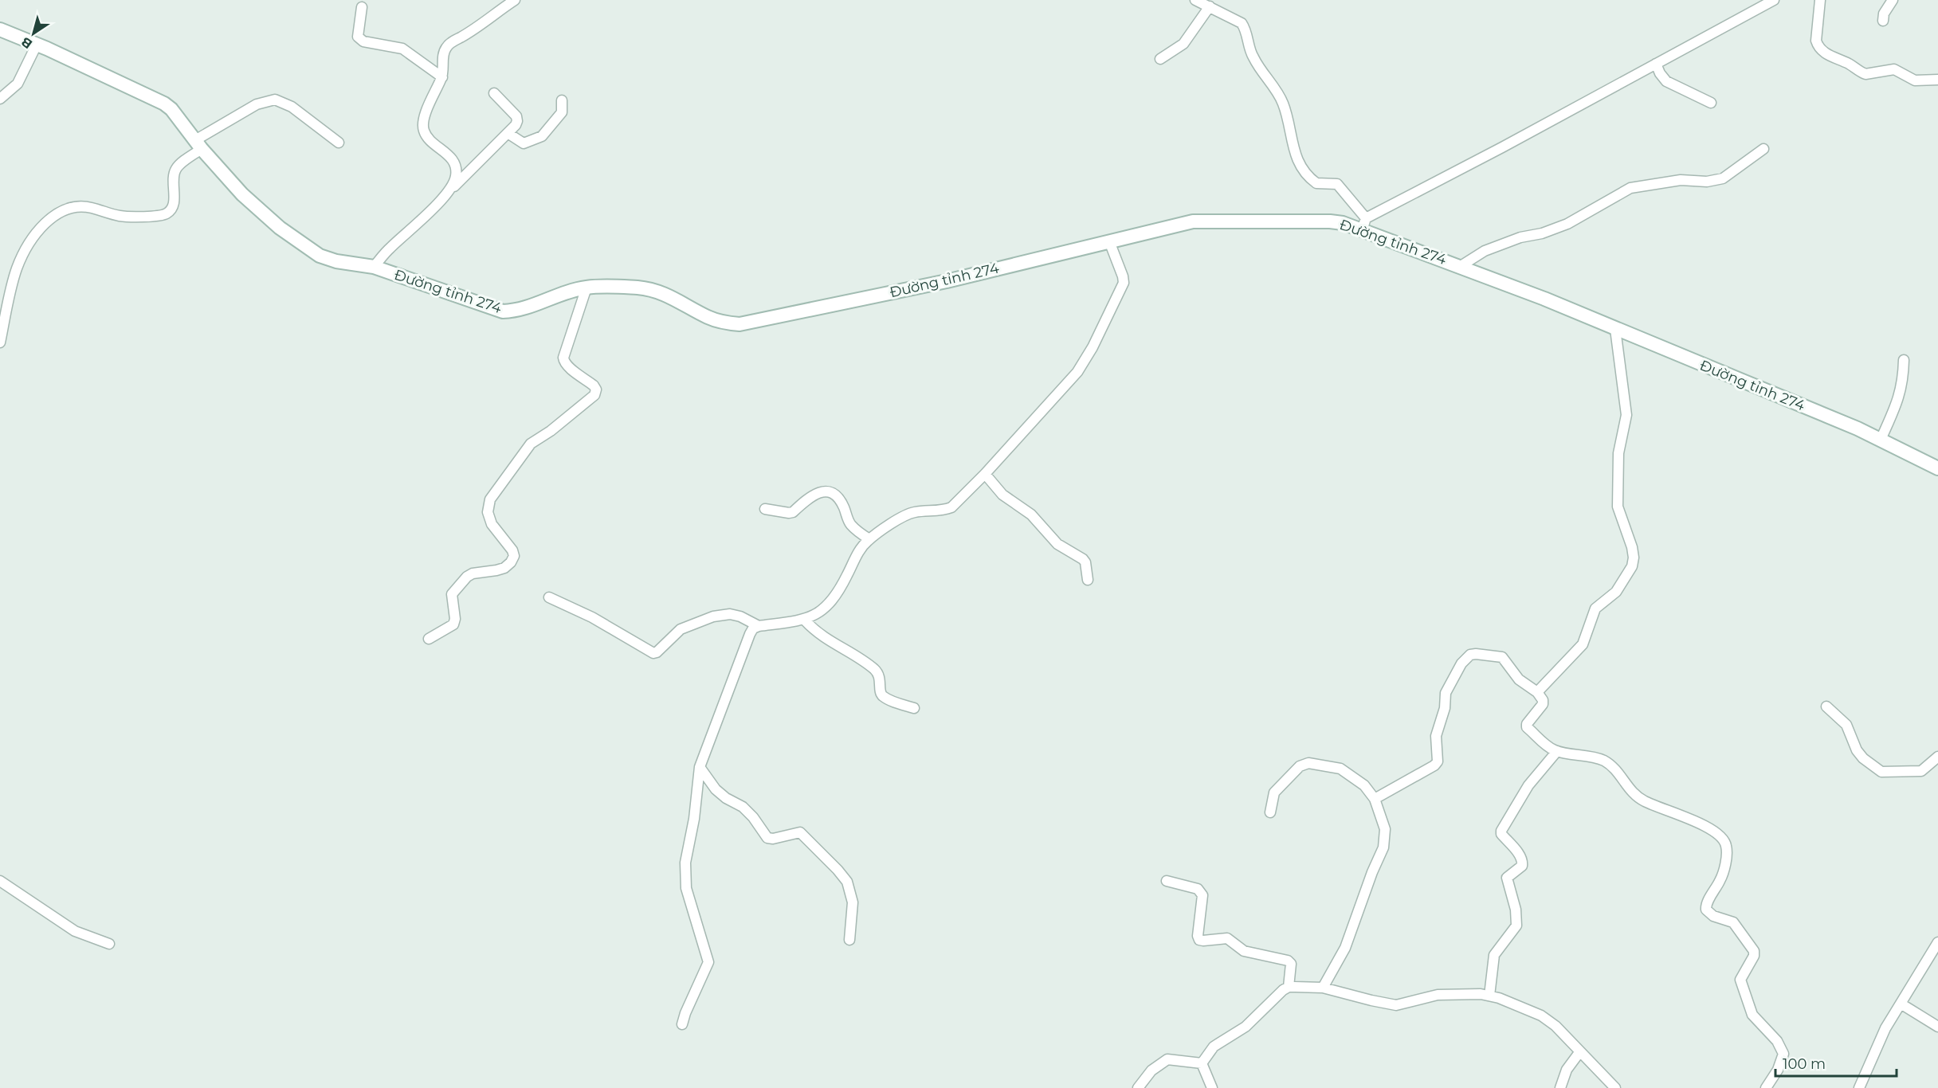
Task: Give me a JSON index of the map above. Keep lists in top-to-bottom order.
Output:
{
  "streets": {
    "main road": ["Đường tỉnh 274"]
  },
  "scale_bar": "100 m",
  "north": "bottom left"
}
